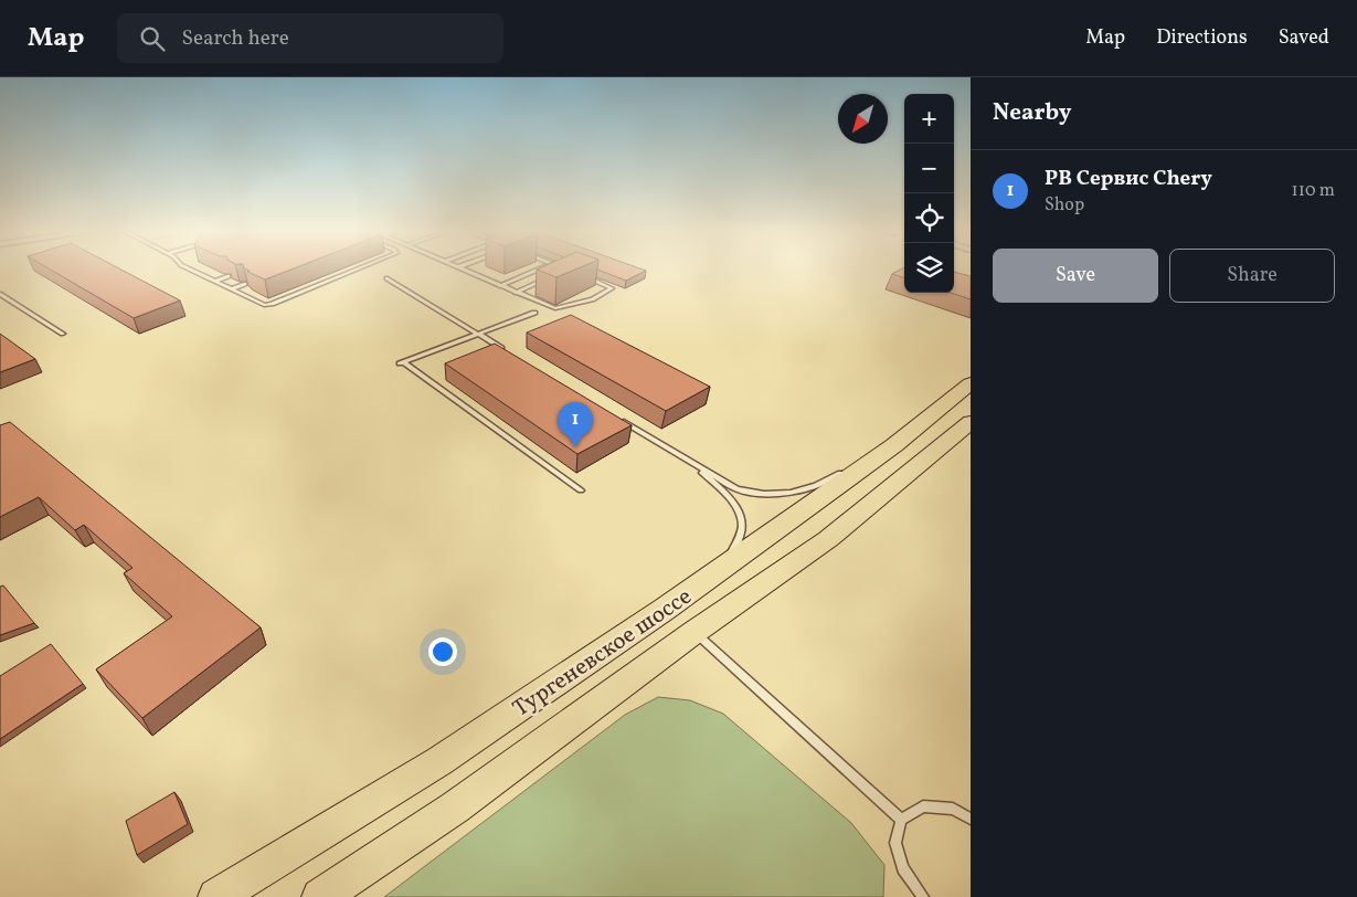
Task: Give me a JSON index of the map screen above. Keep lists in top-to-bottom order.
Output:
{
  "streets": {
    "highway": ["Тургеневское шоссе"]
  },
  "north": "bottom left",
  "page": {
    "header": "Map",
    "search": "Search here",
    "nav": ["Map", "Directions", "Saved"],
    "heading": "Nearby",
    "map_buttons": ["+", "−"],
    "list": [
      {
        "mark": "1",
        "name": "PB Сервис Chery",
        "note": "Shop",
        "value": "110 m"
      }
    ],
    "buttons": ["Save", "Share"],
    "pins": "1"
  }
}
